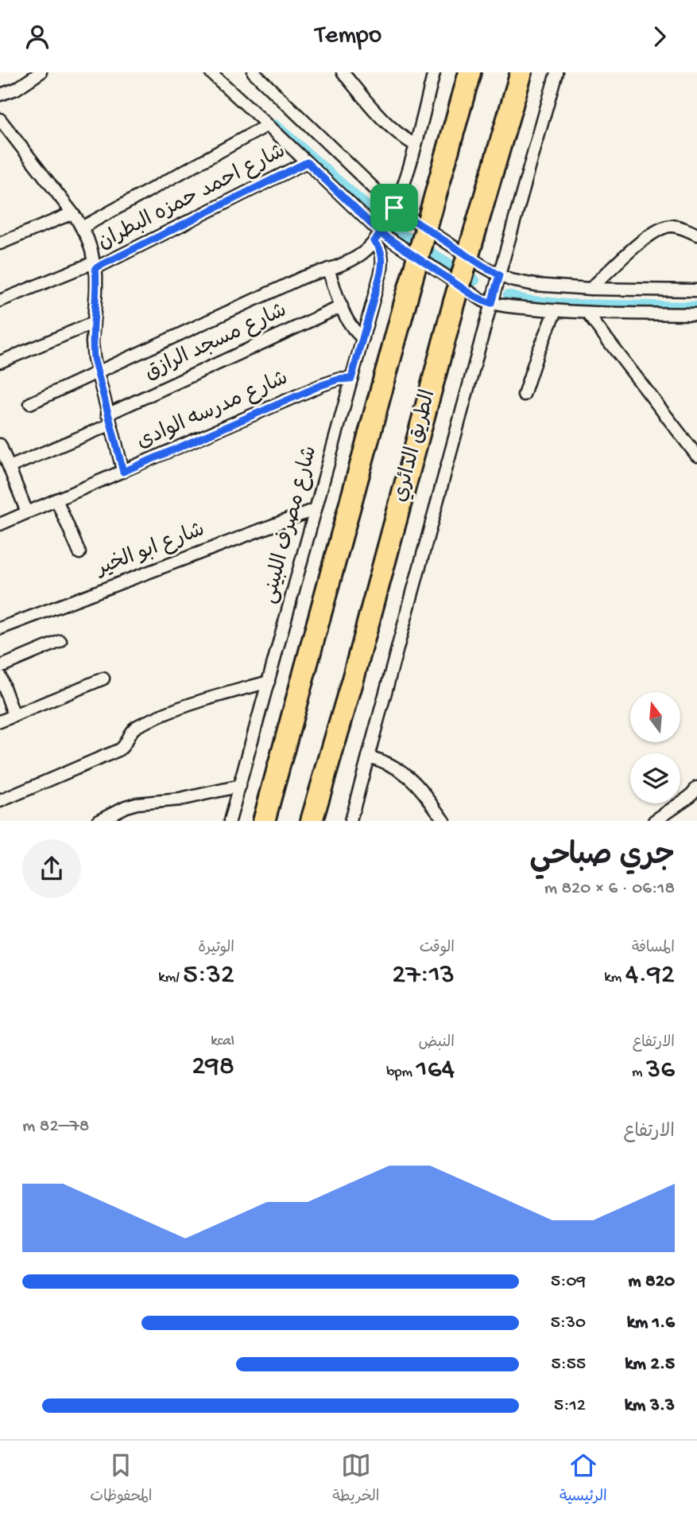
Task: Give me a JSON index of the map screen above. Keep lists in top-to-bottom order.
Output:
{
  "streets": {
    "highway": ["الطريق الدائري"],
    "street": [
      "شارع احمد حمزه البطران",
      "شارع مسجد الرازق",
      "شارع مدرسه الوادى",
      "شارع مصرف اللبينى",
      "شارع ابو الخير"
    ]
  },
  "crossings": [
    ["شارع مدرسه الوادى", "شارع مصرف اللبينى"],
    ["شارع مصرف اللبينى", "شارع ابو الخير"]
  ],
  "north": "top",
  "page": {
    "header": "Tempo",
    "heading": ["جري صباحي", "06:18 · 6 × 820 m"],
    "stats": [
      ["المسافة", "4.92 km"],
      ["الوقت", "27:13"],
      ["الوتيرة", "5:32 /km"],
      ["الارتفاع", "36 m"],
      ["النبض", "164 bpm"],
      ["kcal", "298"]
    ],
    "chart": ["الارتفاع", "78–82 m"],
    "list": [
      {
        "name": "820 m",
        "note": "5:09"
      },
      {
        "name": "1.6 km",
        "note": "5:30"
      },
      {
        "name": "2.5 km",
        "note": "5:55"
      },
      {
        "name": "3.3 km",
        "note": "5:12"
      }
    ],
    "tabs": ["الرئيسية", "الخريطة", "المحفوظات"]
  }
}
